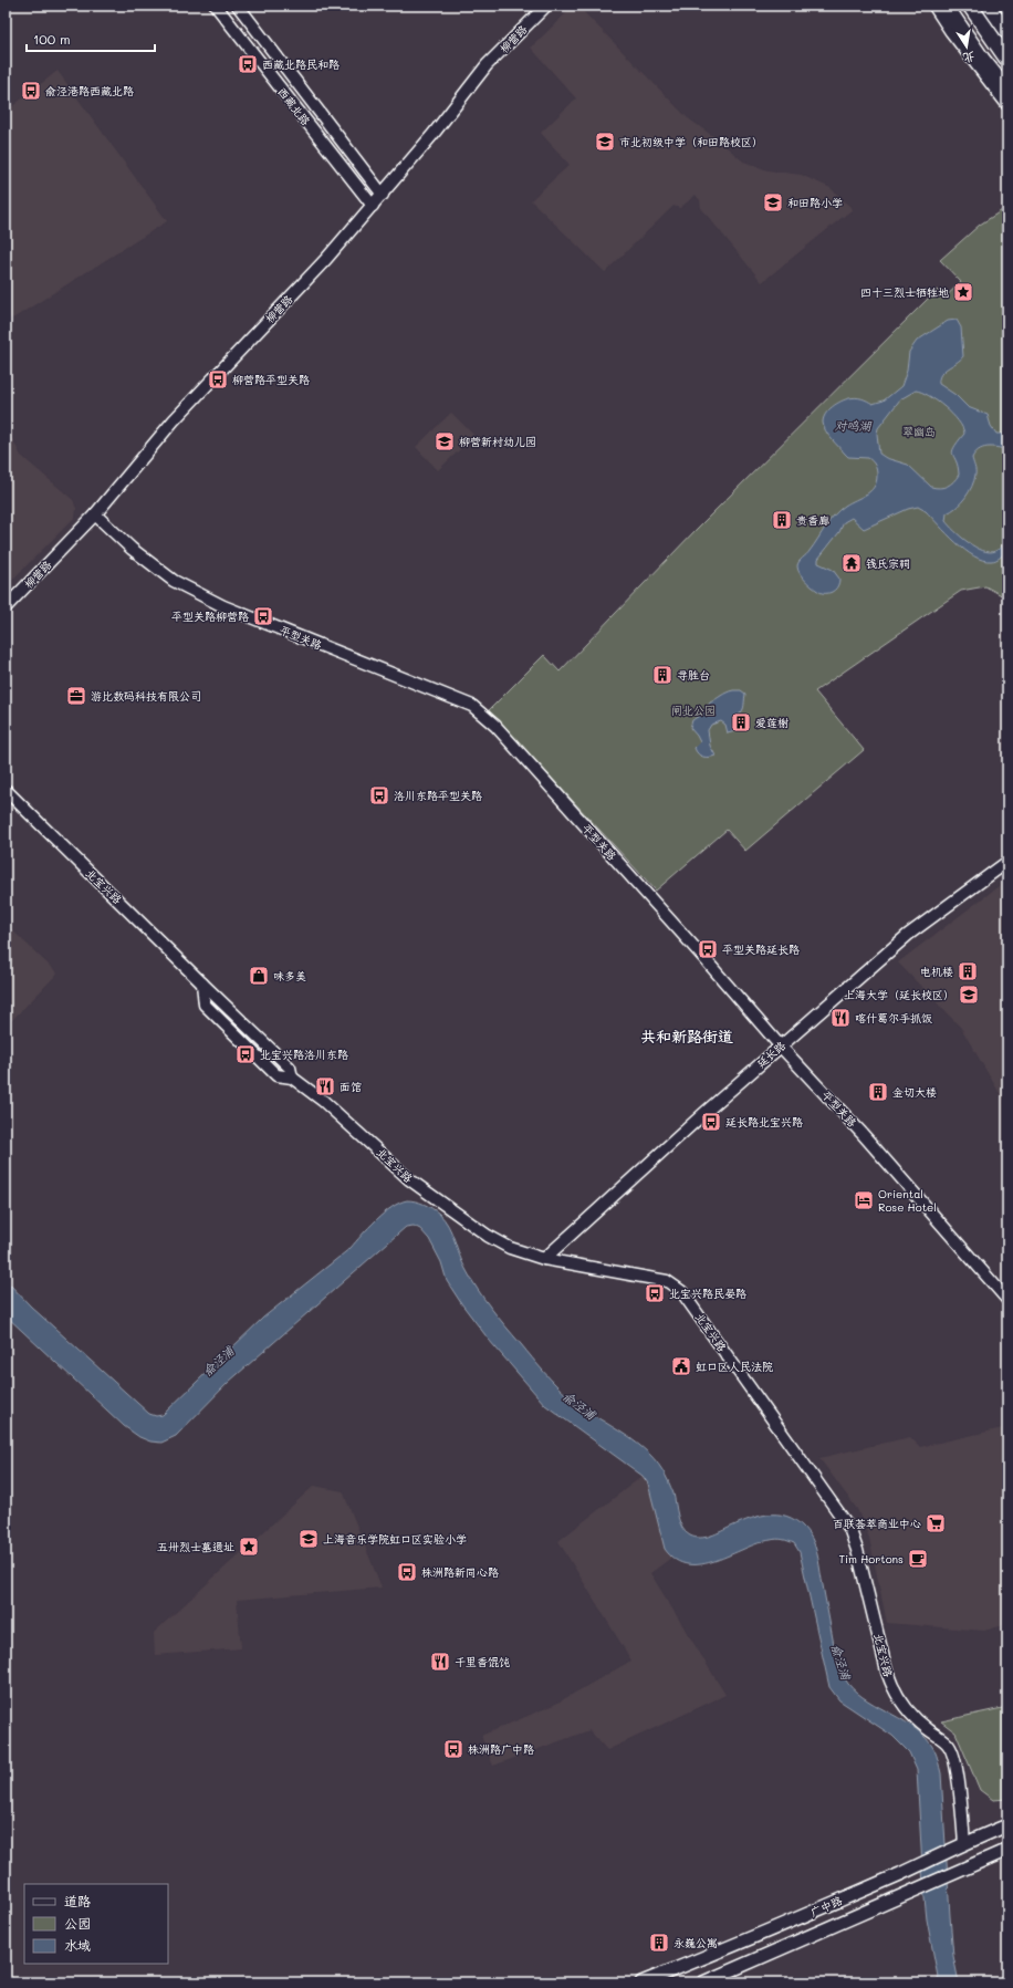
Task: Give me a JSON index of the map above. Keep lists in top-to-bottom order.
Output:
{
  "streets": {
    "main road": ["广中路"],
    "street": [
      "柳营路",
      "西藏北路",
      "平型关路",
      "北宝兴路",
      "延长路"
    ]
  },
  "crossings": [
    ["柳营路", "西藏北路"],
    ["柳营路", "平型关路"],
    ["平型关路", "延长路"],
    ["北宝兴路", "延长路"],
    ["北宝兴路", "广中路"]
  ],
  "districts": ["共和新路街道"],
  "water": ["对鸣湖", "俞泾浦"],
  "parks": ["翠幽岛", "闸北公园"],
  "places": {
    "bus stop": [
      "西藏北路民和路",
      "俞泾港路西藏北路",
      "柳营路平型关路",
      "平型关路柳营路",
      "洛川东路平型关路",
      "平型关路延长路",
      "北宝兴路洛川东路",
      "延长路北宝兴路",
      "北宝兴路民晏路",
      "株洲路新同心路",
      "株洲路广中路"
    ],
    "school or university": [
      "市北初级中学（和田路校区）",
      "和田路小学",
      "柳营新村幼儿园",
      "上海大学（延长校区）",
      "上海音乐学院虹口区实验小学"
    ],
    "place": ["四十三烈士牺牲地", "五卅烈士墓遗址"],
    "building": [
      "贵香廊",
      "寻胜台",
      "爱莲榭",
      "电机楼",
      "金切大楼",
      "永巍公寓"
    ],
    "temple": ["钱氏宗祠"],
    "office": ["游比数码科技有限公司"],
    "shop": ["味多美"],
    "restaurant": ["喀什葛尔手抓饭", "面馆", "千里香馄饨"],
    "hotel": ["Oriental Rose Hotel"],
    "public building": ["虹口区人民法院"],
    "supermarket": ["百联荟萃商业中心"],
    "cafe": ["Tim Hortons"]
  },
  "legend": ["道路", "公园", "水域"],
  "scale_bar": "100 m",
  "north": "bottom"
}
